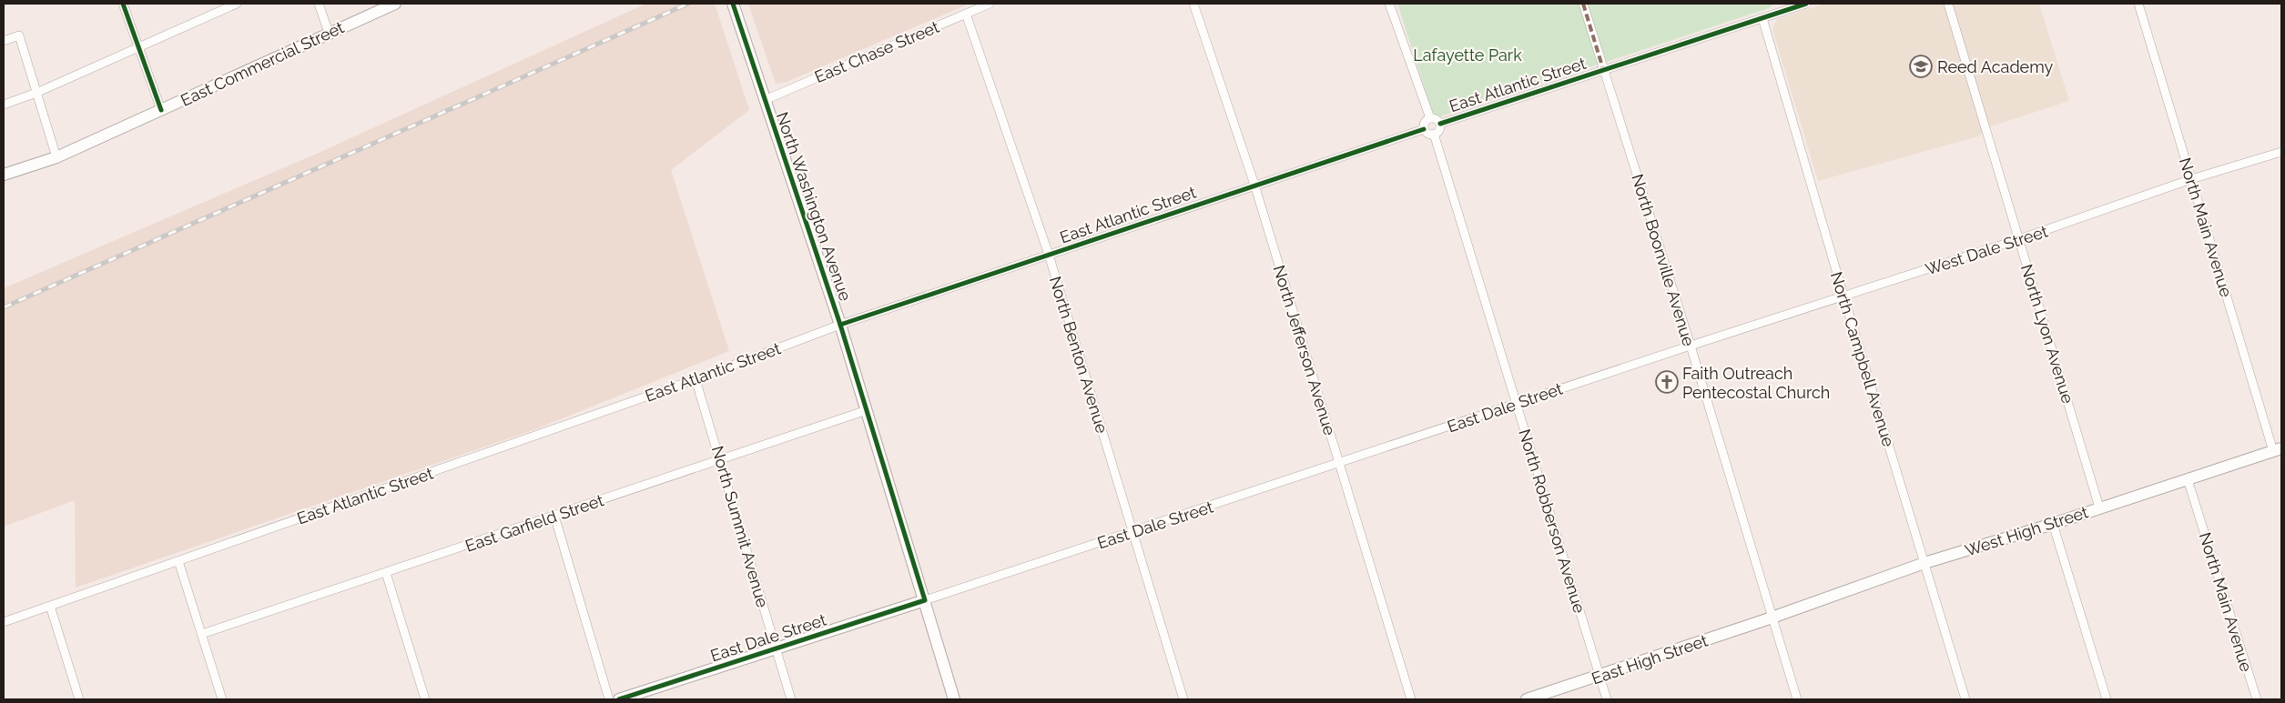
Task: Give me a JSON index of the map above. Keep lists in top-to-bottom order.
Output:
{
  "streets": {
    "street": [
      "East Chase Street",
      "East Commercial Street",
      "East Atlantic Street",
      "North Washington Avenue",
      "North Main Avenue",
      "West Dale Street",
      "North Boonville Avenue",
      "North Lyon Avenue",
      "North Jefferson Avenue",
      "North Benton Avenue",
      "North Campbell Avenue",
      "East Dale Street",
      "North Robberson Avenue",
      "East Garfield Street",
      "North Summit Avenue",
      "West High Street",
      "East High Street"
    ]
  },
  "crossings": [
    ["East Chase Street", "North Washington Avenue"],
    ["East Chase Street", "North Benton Avenue"],
    ["East Atlantic Street", "North Washington Avenue"],
    ["East Atlantic Street", "North Boonville Avenue"],
    ["East Atlantic Street", "North Jefferson Avenue"],
    ["East Atlantic Street", "North Benton Avenue"],
    ["East Atlantic Street", "North Campbell Avenue"],
    ["East Atlantic Street", "North Robberson Avenue"],
    ["East Atlantic Street", "North Summit Avenue"],
    ["North Washington Avenue", "East Dale Street"],
    ["North Washington Avenue", "East Garfield Street"],
    ["North Main Avenue", "West Dale Street"],
    ["North Main Avenue", "West High Street"],
    ["West Dale Street", "North Boonville Avenue"],
    ["West Dale Street", "North Lyon Avenue"],
    ["West Dale Street", "North Campbell Avenue"],
    ["West Dale Street", "East Dale Street"],
    ["North Boonville Avenue", "East Dale Street"],
    ["North Boonville Avenue", "West High Street"],
    ["North Boonville Avenue", "East High Street"],
    ["North Lyon Avenue", "West High Street"],
    ["North Jefferson Avenue", "East Dale Street"],
    ["North Benton Avenue", "East Dale Street"],
    ["North Campbell Avenue", "West High Street"],
    ["East Dale Street", "North Robberson Avenue"],
    ["East Dale Street", "North Summit Avenue"],
    ["North Robberson Avenue", "East High Street"],
    ["East Garfield Street", "North Summit Avenue"],
    ["West High Street", "East High Street"]
  ],
  "parks": ["Lafayette Park"],
  "places": {
    "school or university": ["Reed Academy"],
    "church": ["Faith Outreach Pentecostal Church"]
  }
}
